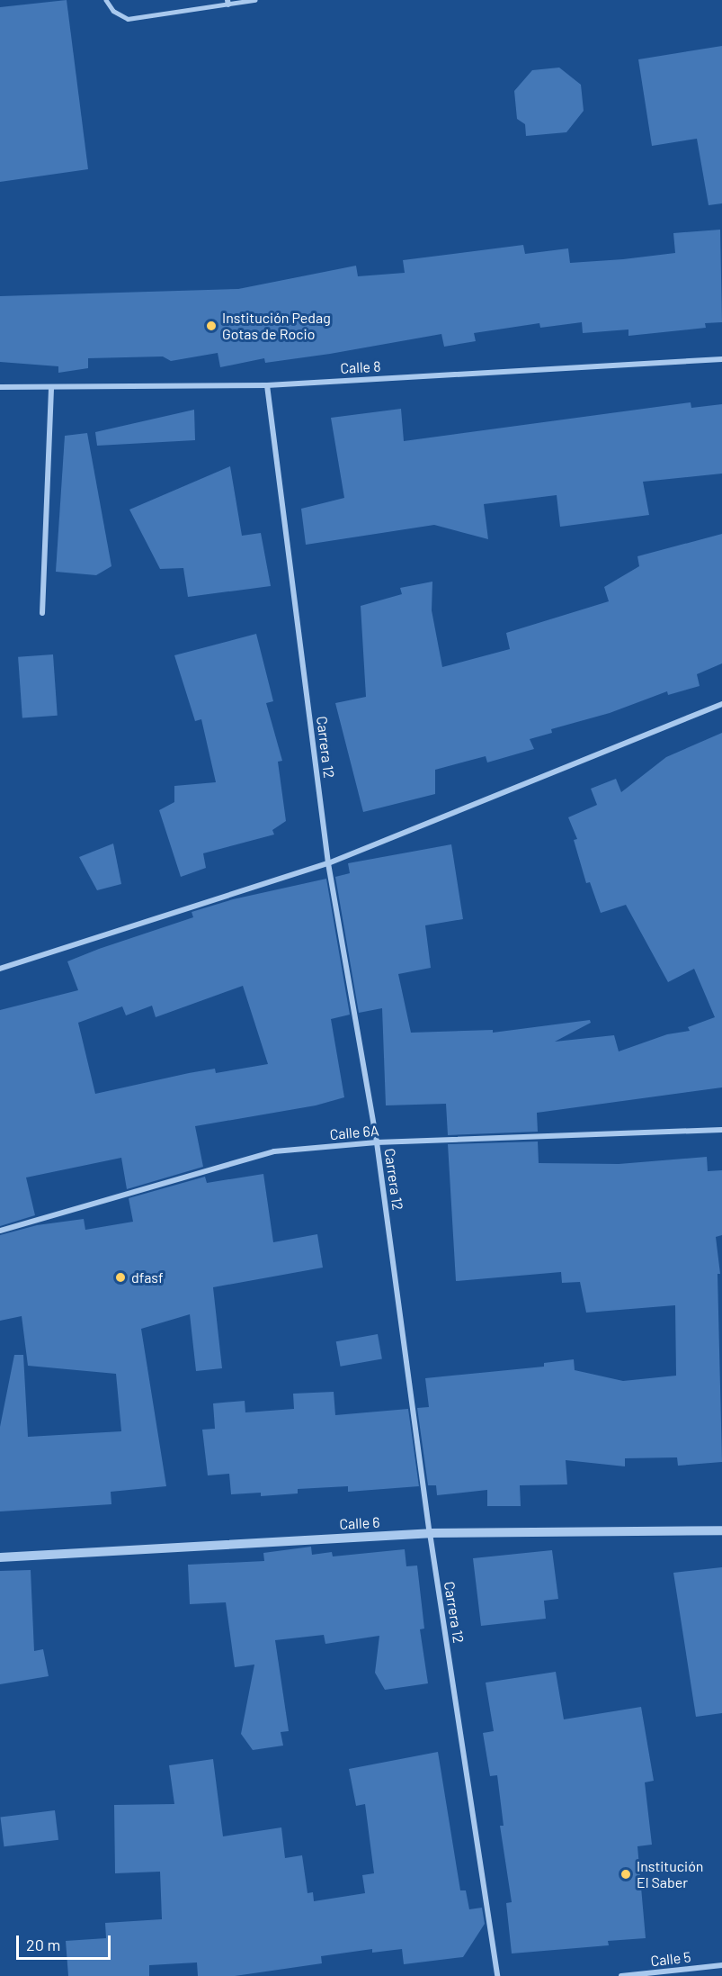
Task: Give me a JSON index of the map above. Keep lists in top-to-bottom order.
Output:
{
  "streets": {
    "street": [
      "Calle 8",
      "Carrera 12",
      "Calle 6A",
      "Calle 6",
      "Calle 5"
    ]
  },
  "crossings": [
    ["Calle 8", "Carrera 12"],
    ["Carrera 12", "Calle 6A"],
    ["Carrera 12", "Calle 6"]
  ],
  "places": ["Institución Pedag Gotas de Rocio", "dfasf", "Institución El Saber"],
  "scale_bar": "20 m"
}
